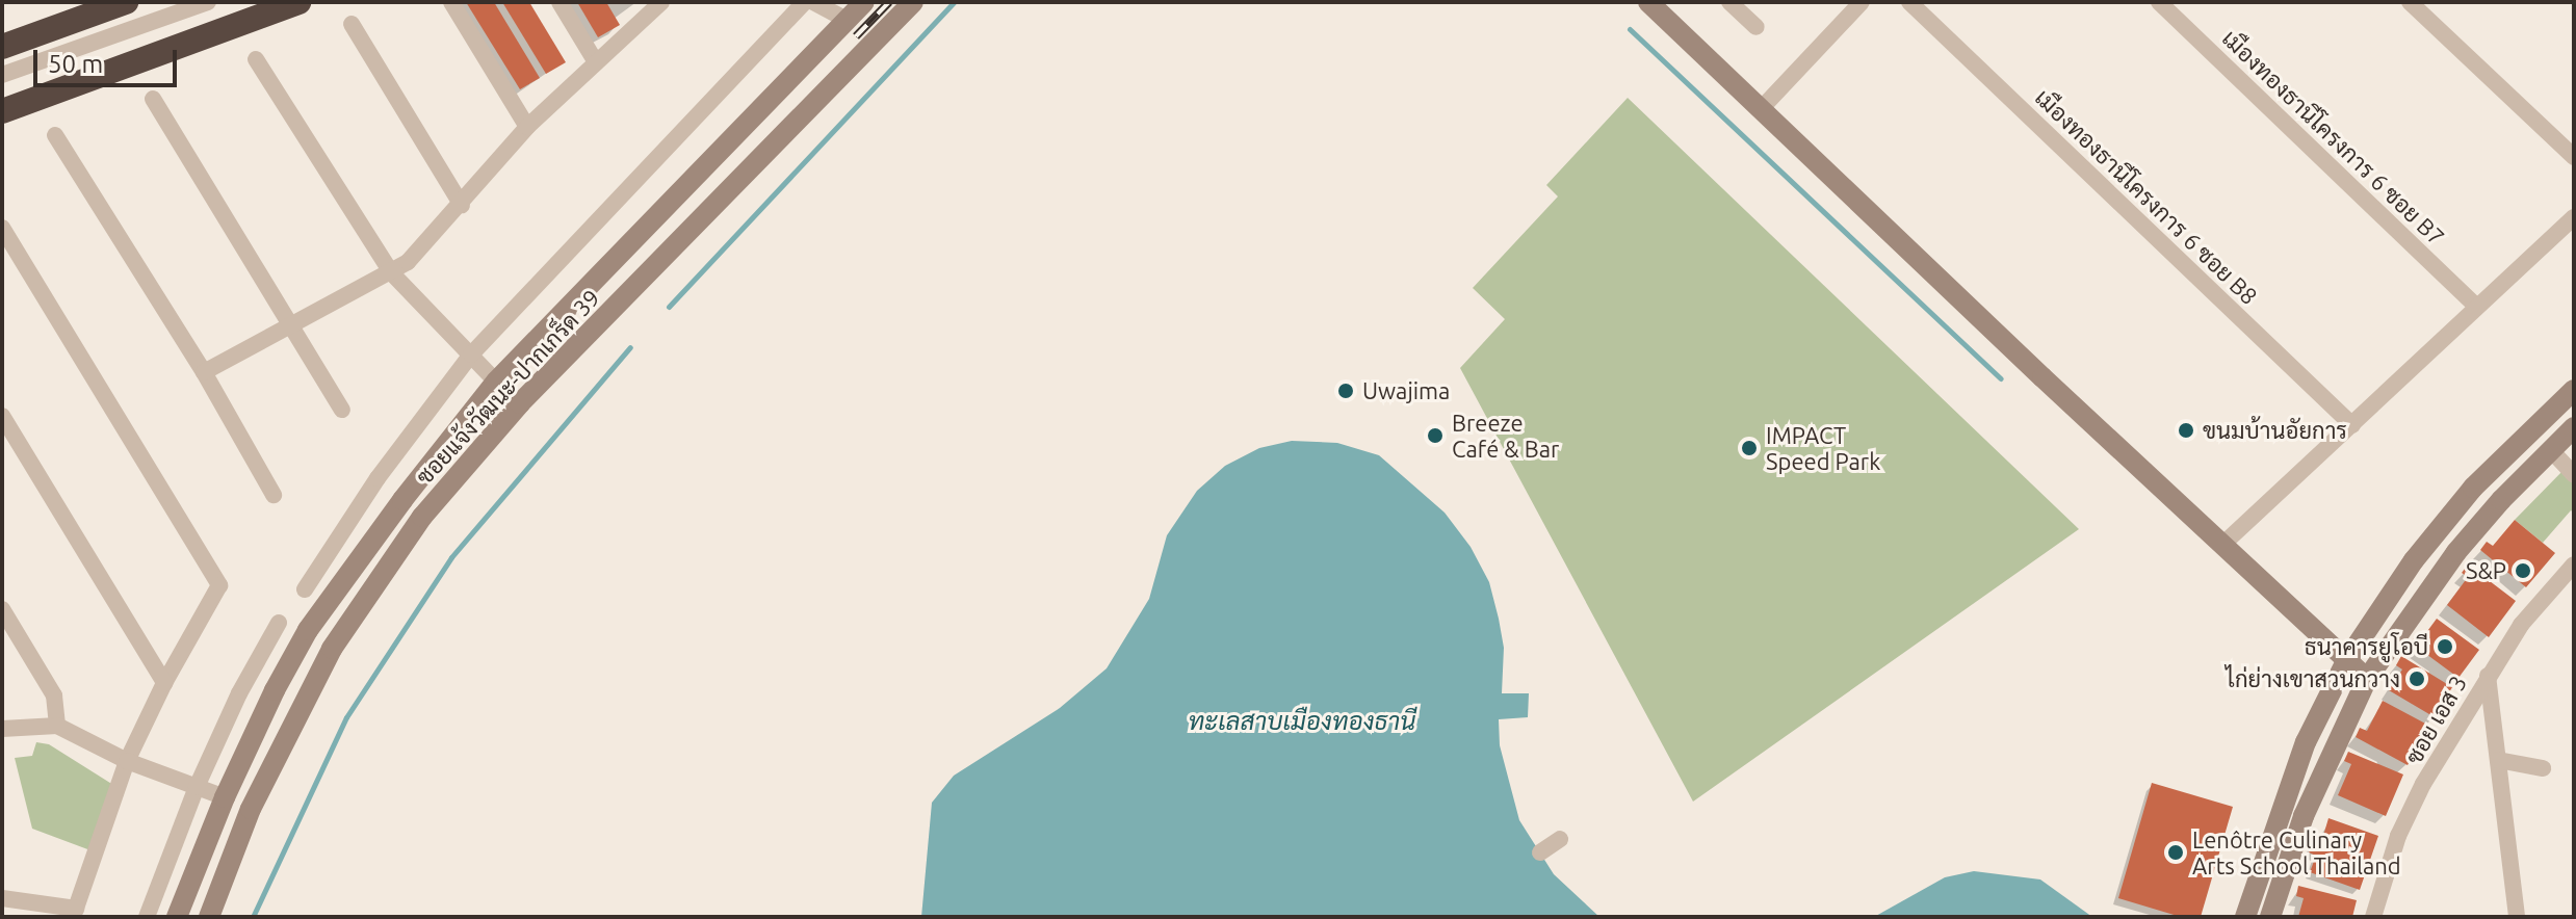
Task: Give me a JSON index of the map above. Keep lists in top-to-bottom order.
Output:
{
  "streets": {
    "main road": ["ซอยแจ้งวัฒนะ-ปากเกร็ด 39"],
    "street": ["เมืองทองธานีโครงการ 6 ซอย B7", "เมืองทองธานีโครงการ 6 ซอย B8", "ซอย เอส 3"]
  },
  "water": ["ทะเลสาบเมืองทองธานี"],
  "places": [
    "Uwajima",
    "ขนมบ้านอัยการ",
    "Breeze Café & Bar",
    "IMPACT Speed Park",
    "S&P",
    "ธนาคารยูโอบี",
    "ไก่ย่างเขาสวนกวาง",
    "Lenôtre Culinary Arts School Thailand"
  ],
  "scale_bar": "50 m"
}
